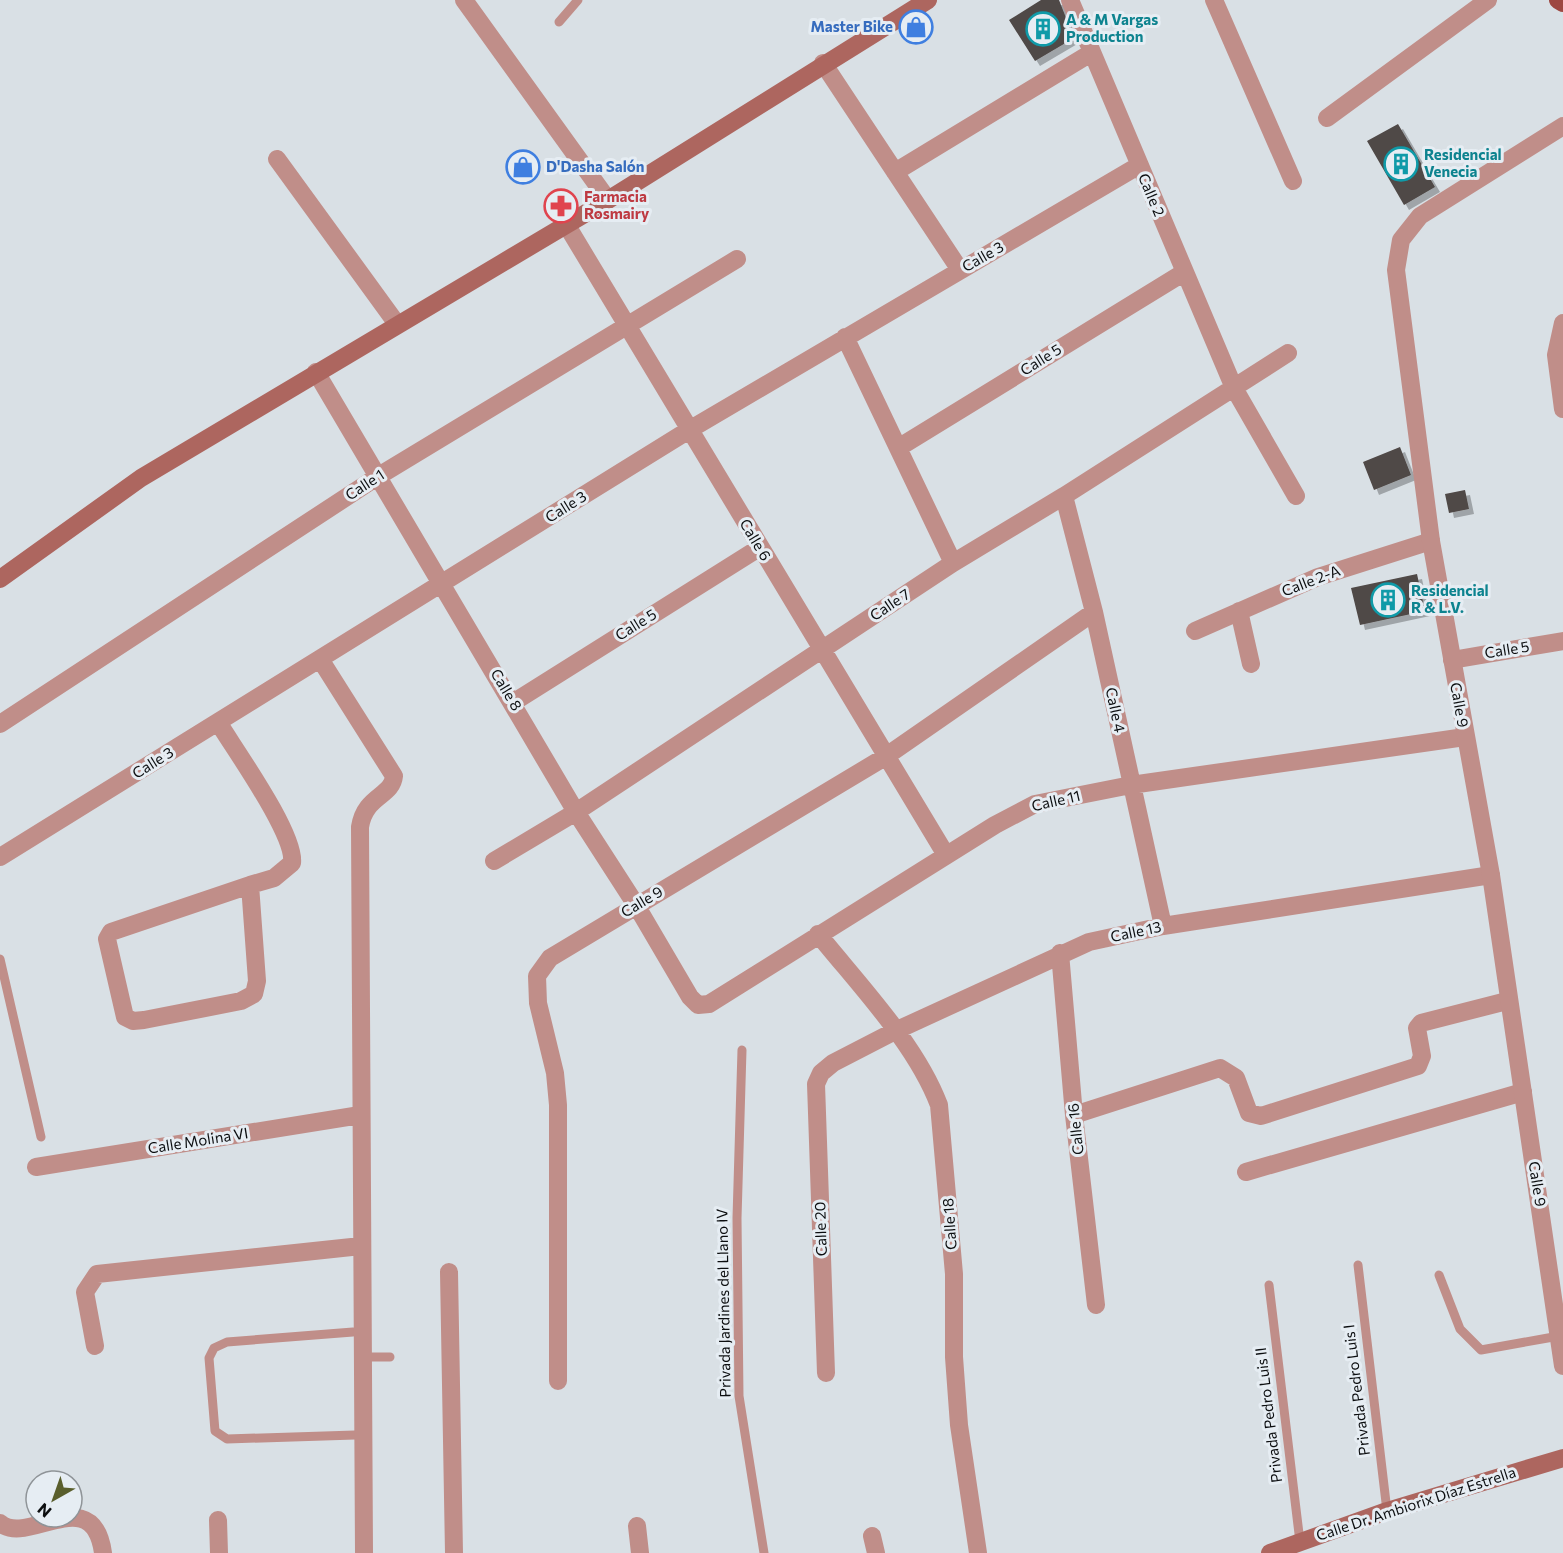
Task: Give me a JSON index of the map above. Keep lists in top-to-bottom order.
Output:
{
  "streets": {
    "main road": ["Calle Dr. Ambiorix Díaz Estrella"],
    "street": [
      "Calle 2",
      "Calle 3",
      "Calle 5",
      "Calle 1",
      "Calle 6",
      "Calle 2-A",
      "Calle 7",
      "Calle 8",
      "Calle 9",
      "Calle 4",
      "Calle 11",
      "Calle 13",
      "Calle 16",
      "Calle Molina VI",
      "Calle 18",
      "Calle 20"
    ],
    "lane": ["Privada Jardines del Llano IV", "Privada Pedro Luis I", "Privada Pedro Luis II"]
  },
  "crossings": [
    ["Calle 2", "Calle 3"],
    ["Calle 2", "Calle 5"],
    ["Calle 2", "Calle 7"],
    ["Calle 3", "Calle 6"],
    ["Calle 3", "Calle 8"],
    ["Calle 5", "Calle 6"],
    ["Calle 5", "Calle 8"],
    ["Calle 5", "Calle 9"],
    ["Calle 1", "Calle 6"],
    ["Calle 1", "Calle 8"],
    ["Calle 6", "Calle 7"],
    ["Calle 6", "Calle 9"],
    ["Calle 6", "Calle 11"],
    ["Calle 2-A", "Calle 9"],
    ["Calle 7", "Calle 8"],
    ["Calle 7", "Calle 4"],
    ["Calle 8", "Calle 9"],
    ["Calle 8", "Calle 11"],
    ["Calle 9", "Calle 4"],
    ["Calle 9", "Calle 11"],
    ["Calle 9", "Calle 13"],
    ["Calle 4", "Calle 11"],
    ["Calle 4", "Calle 13"],
    ["Calle 11", "Calle 18"],
    ["Calle 13", "Calle 16"],
    ["Calle 13", "Calle 18"],
    ["Calle 13", "Calle 20"],
    ["Privada Pedro Luis I", "Calle Dr. Ambiorix Díaz Estrella"],
    ["Privada Pedro Luis II", "Calle Dr. Ambiorix Díaz Estrella"]
  ],
  "places": {
    "shop": ["Master Bike", "D'Dasha Salón"],
    "building": ["A & M Vargas Production", "Residencial Venecia", "Residencial R & L.V."],
    "pharmacy": ["Farmacia Rosmairy"]
  },
  "north": "bottom left"
}
